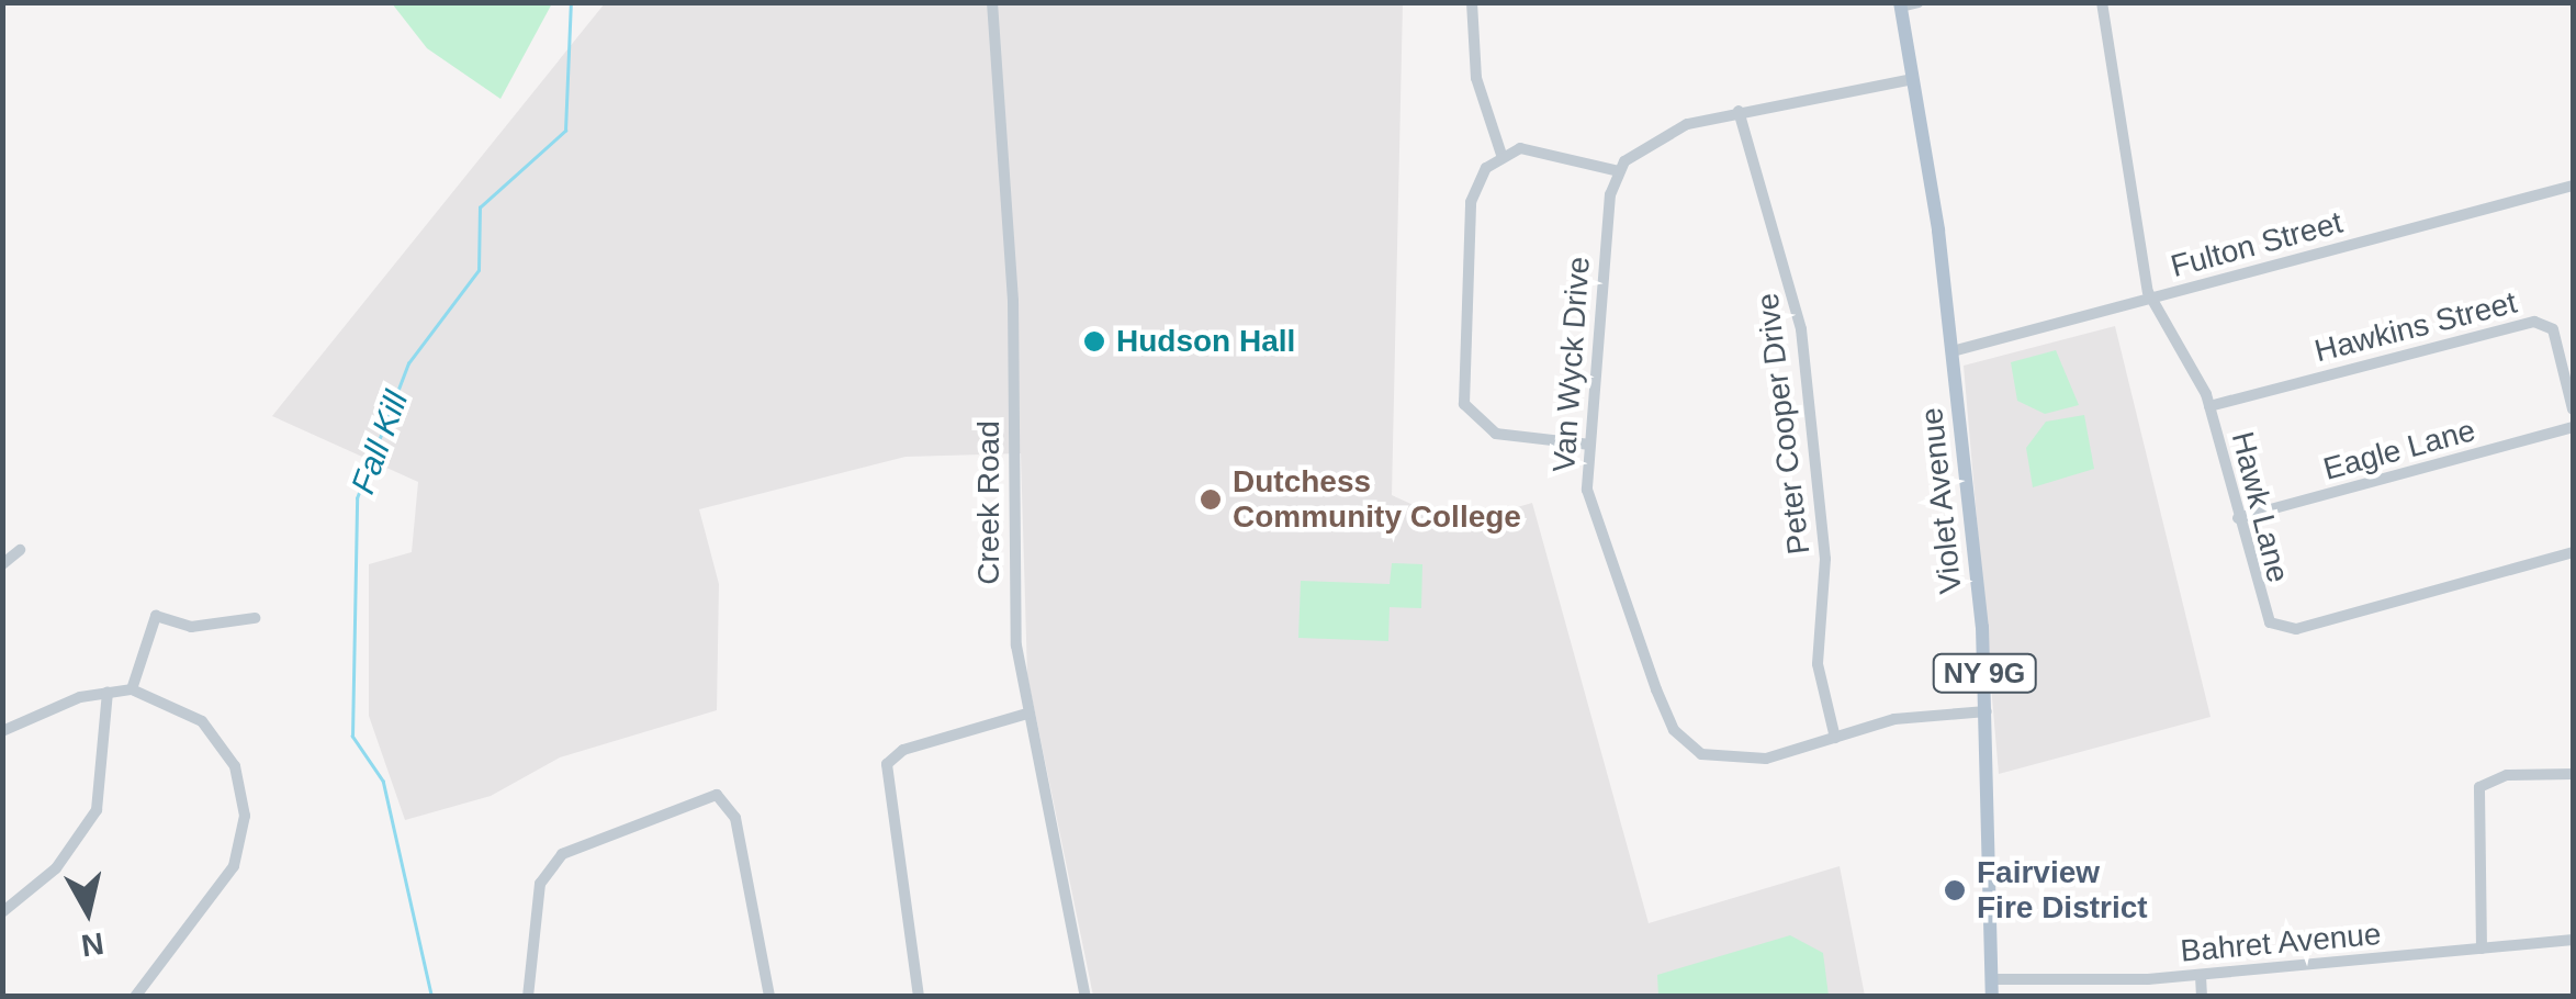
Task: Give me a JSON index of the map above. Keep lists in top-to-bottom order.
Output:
{
  "streets": {
    "main road": ["Violet Avenue", "NY 9G"],
    "street": [
      "Fulton Street",
      "Hawkins Street",
      "Van Wyck Drive",
      "Peter Cooper Drive",
      "Eagle Lane",
      "Creek Road",
      "Hawk Lane",
      "Bahret Avenue"
    ]
  },
  "crossings": [
    ["Fulton Street", "Violet Avenue"],
    ["Fulton Street", "Hawk Lane"],
    ["Hawkins Street", "Hawk Lane"],
    ["Van Wyck Drive", "Peter Cooper Drive"],
    ["Van Wyck Drive", "Violet Avenue"],
    ["Eagle Lane", "Hawk Lane"],
    ["Violet Avenue", "Bahret Avenue"]
  ],
  "water": ["Fall Kill"],
  "places": ["Hudson Hall", "Dutchess Community College", "Fairview Fire District"],
  "north": "bottom"
}
